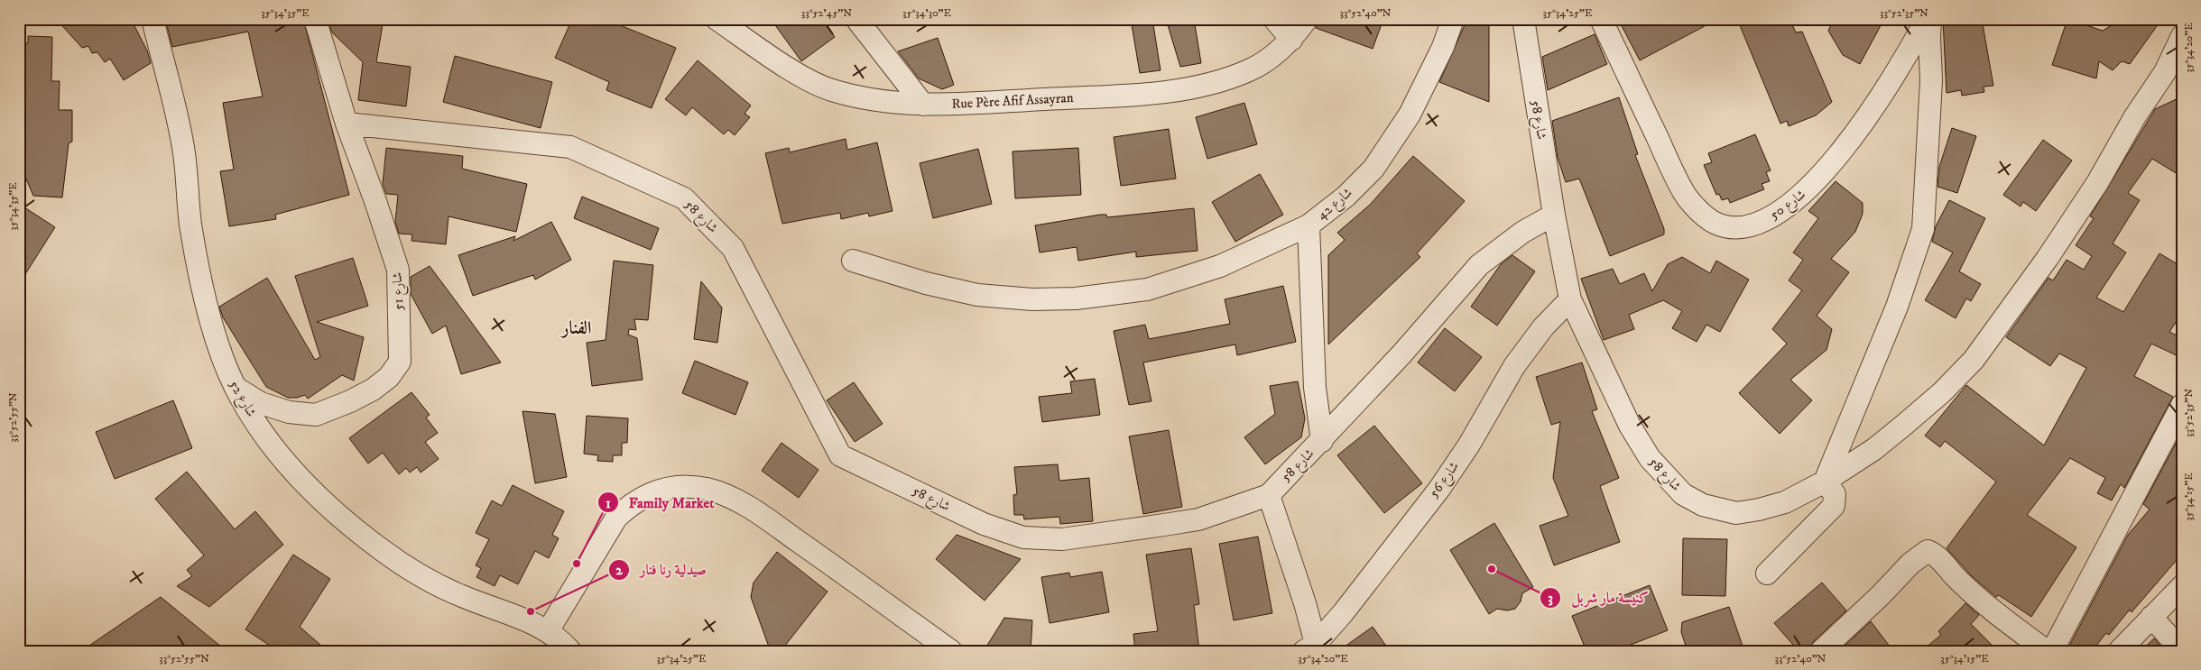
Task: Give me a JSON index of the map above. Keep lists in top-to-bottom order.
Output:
{
  "streets": {
    "street": [
      "Rue Père Afif Assayran",
      "شارع 58",
      "شارع 42",
      "شارع 50",
      "شارع 51",
      "شارع 52",
      "شارع 56"
    ]
  },
  "crossings": [
    ["شارع 58", "شارع 42"],
    ["شارع 58", "شارع 51"],
    ["شارع 58", "شارع 56"],
    ["شارع 51", "شارع 52"]
  ],
  "districts": ["الفنار"],
  "places": ["Family Market", "كنيسة مار شربل", "صيدلية رنا فنار"],
  "coordinates": [
    "35°34'35\"E",
    "33°52'45\"N",
    "35°34'30\"E",
    "33°52'40\"N",
    "35°34'25\"E",
    "33°52'35\"N",
    "35°34'20\"E",
    "33°52'55\"N",
    "35°34'15\"E"
  ]
}
